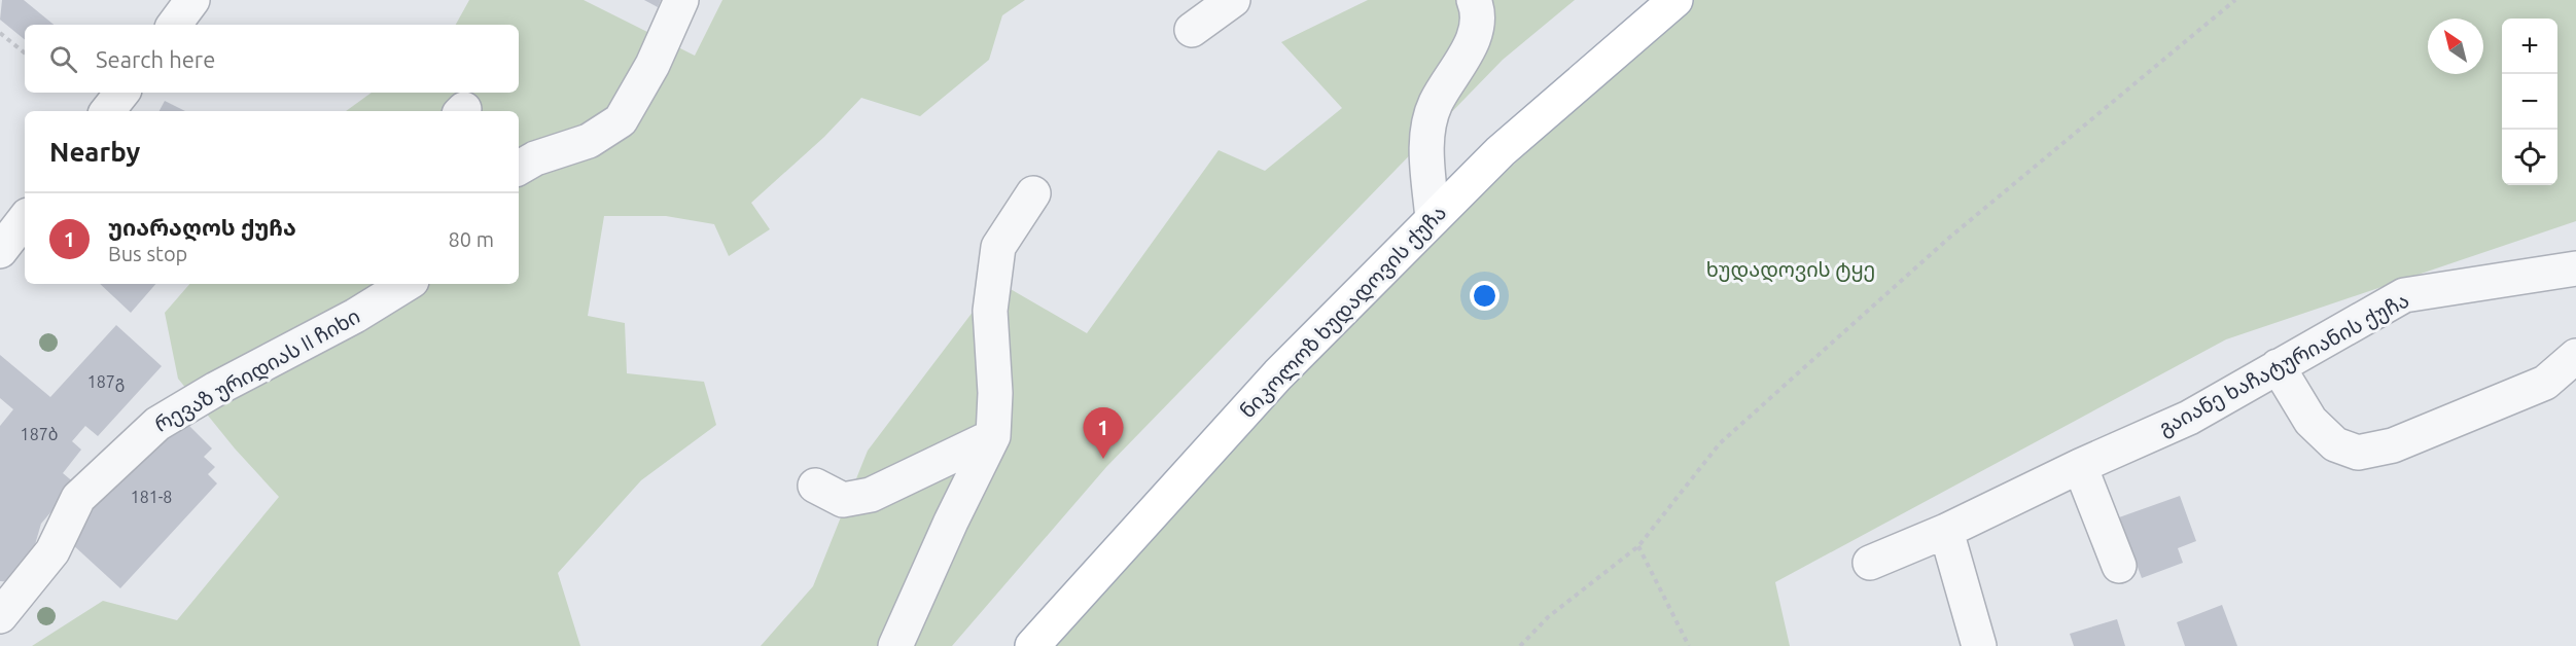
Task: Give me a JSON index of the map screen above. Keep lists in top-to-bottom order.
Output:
{
  "streets": {
    "main road": ["ნიკოლოზ ხუდადოვის ქუჩა"],
    "street": ["გაიანე ხაჩატურიანის ქუჩა", "რევაზ ურიდიას II ჩიხი"]
  },
  "parks": ["ხუდადოვის ტყე"],
  "house_numbers": ["187გ", "187ბ", "181-8"],
  "north": "top left",
  "page": {
    "map_buttons": ["+", "−"],
    "search": "Search here",
    "heading": "Nearby",
    "list": [
      {
        "mark": "1",
        "name": "უიარაღოს ქუჩა",
        "note": "Bus stop",
        "value": "80 m"
      }
    ],
    "pins": "1"
  }
}
